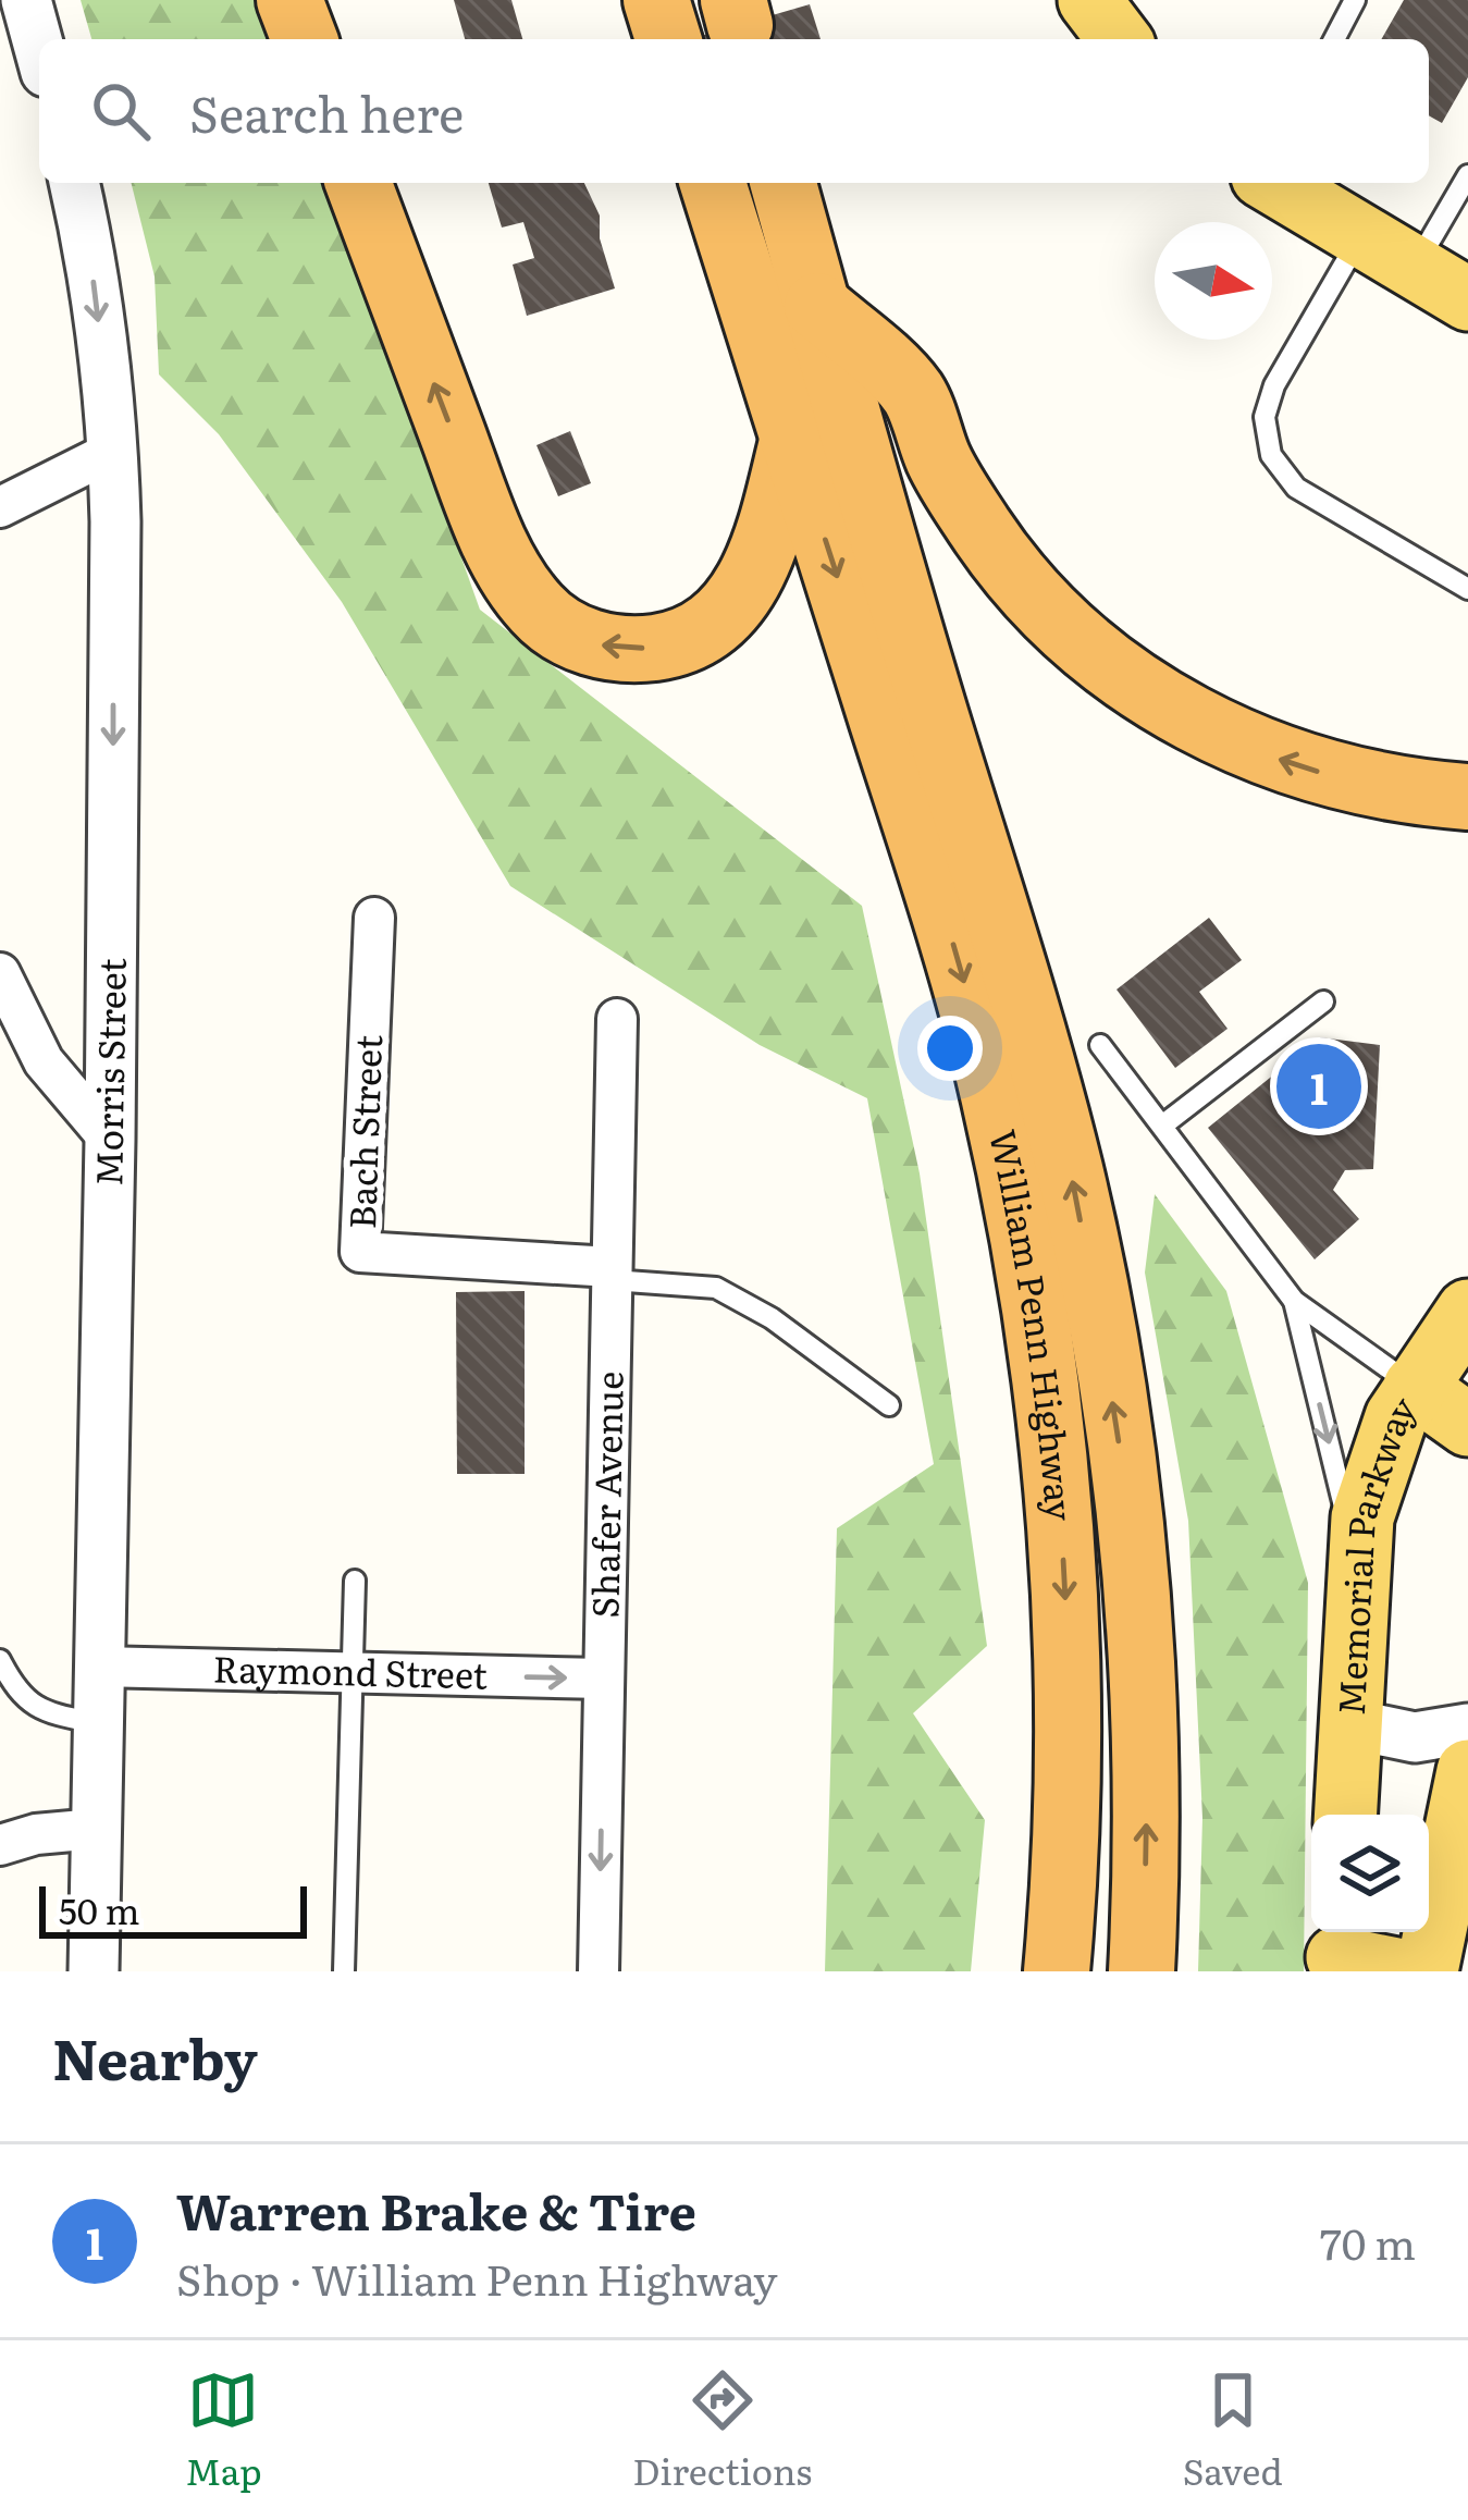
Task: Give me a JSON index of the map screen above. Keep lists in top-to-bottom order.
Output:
{
  "streets": {
    "highway": ["William Penn Highway"],
    "main road": ["Memorial Parkway"],
    "street": [
      "Morris Street",
      "Bach Street",
      "Shafer Avenue",
      "Raymond Street"
    ]
  },
  "crossings": [
    ["Morris Street", "Raymond Street"],
    ["Bach Street", "Shafer Avenue"],
    ["Shafer Avenue", "Raymond Street"]
  ],
  "one_way": ["Morris Street", "Raymond Street"],
  "scale_bar": "50 m",
  "north": "right",
  "page": {
    "search": "Search here",
    "pins": "1",
    "scale": "50 m",
    "heading": "Nearby",
    "list": [
      {
        "mark": "1",
        "name": "Warren Brake & Tire",
        "note": "Shop · William Penn Highway",
        "value": "70 m"
      }
    ],
    "nav": ["Map", "Directions", "Saved"]
  }
}
